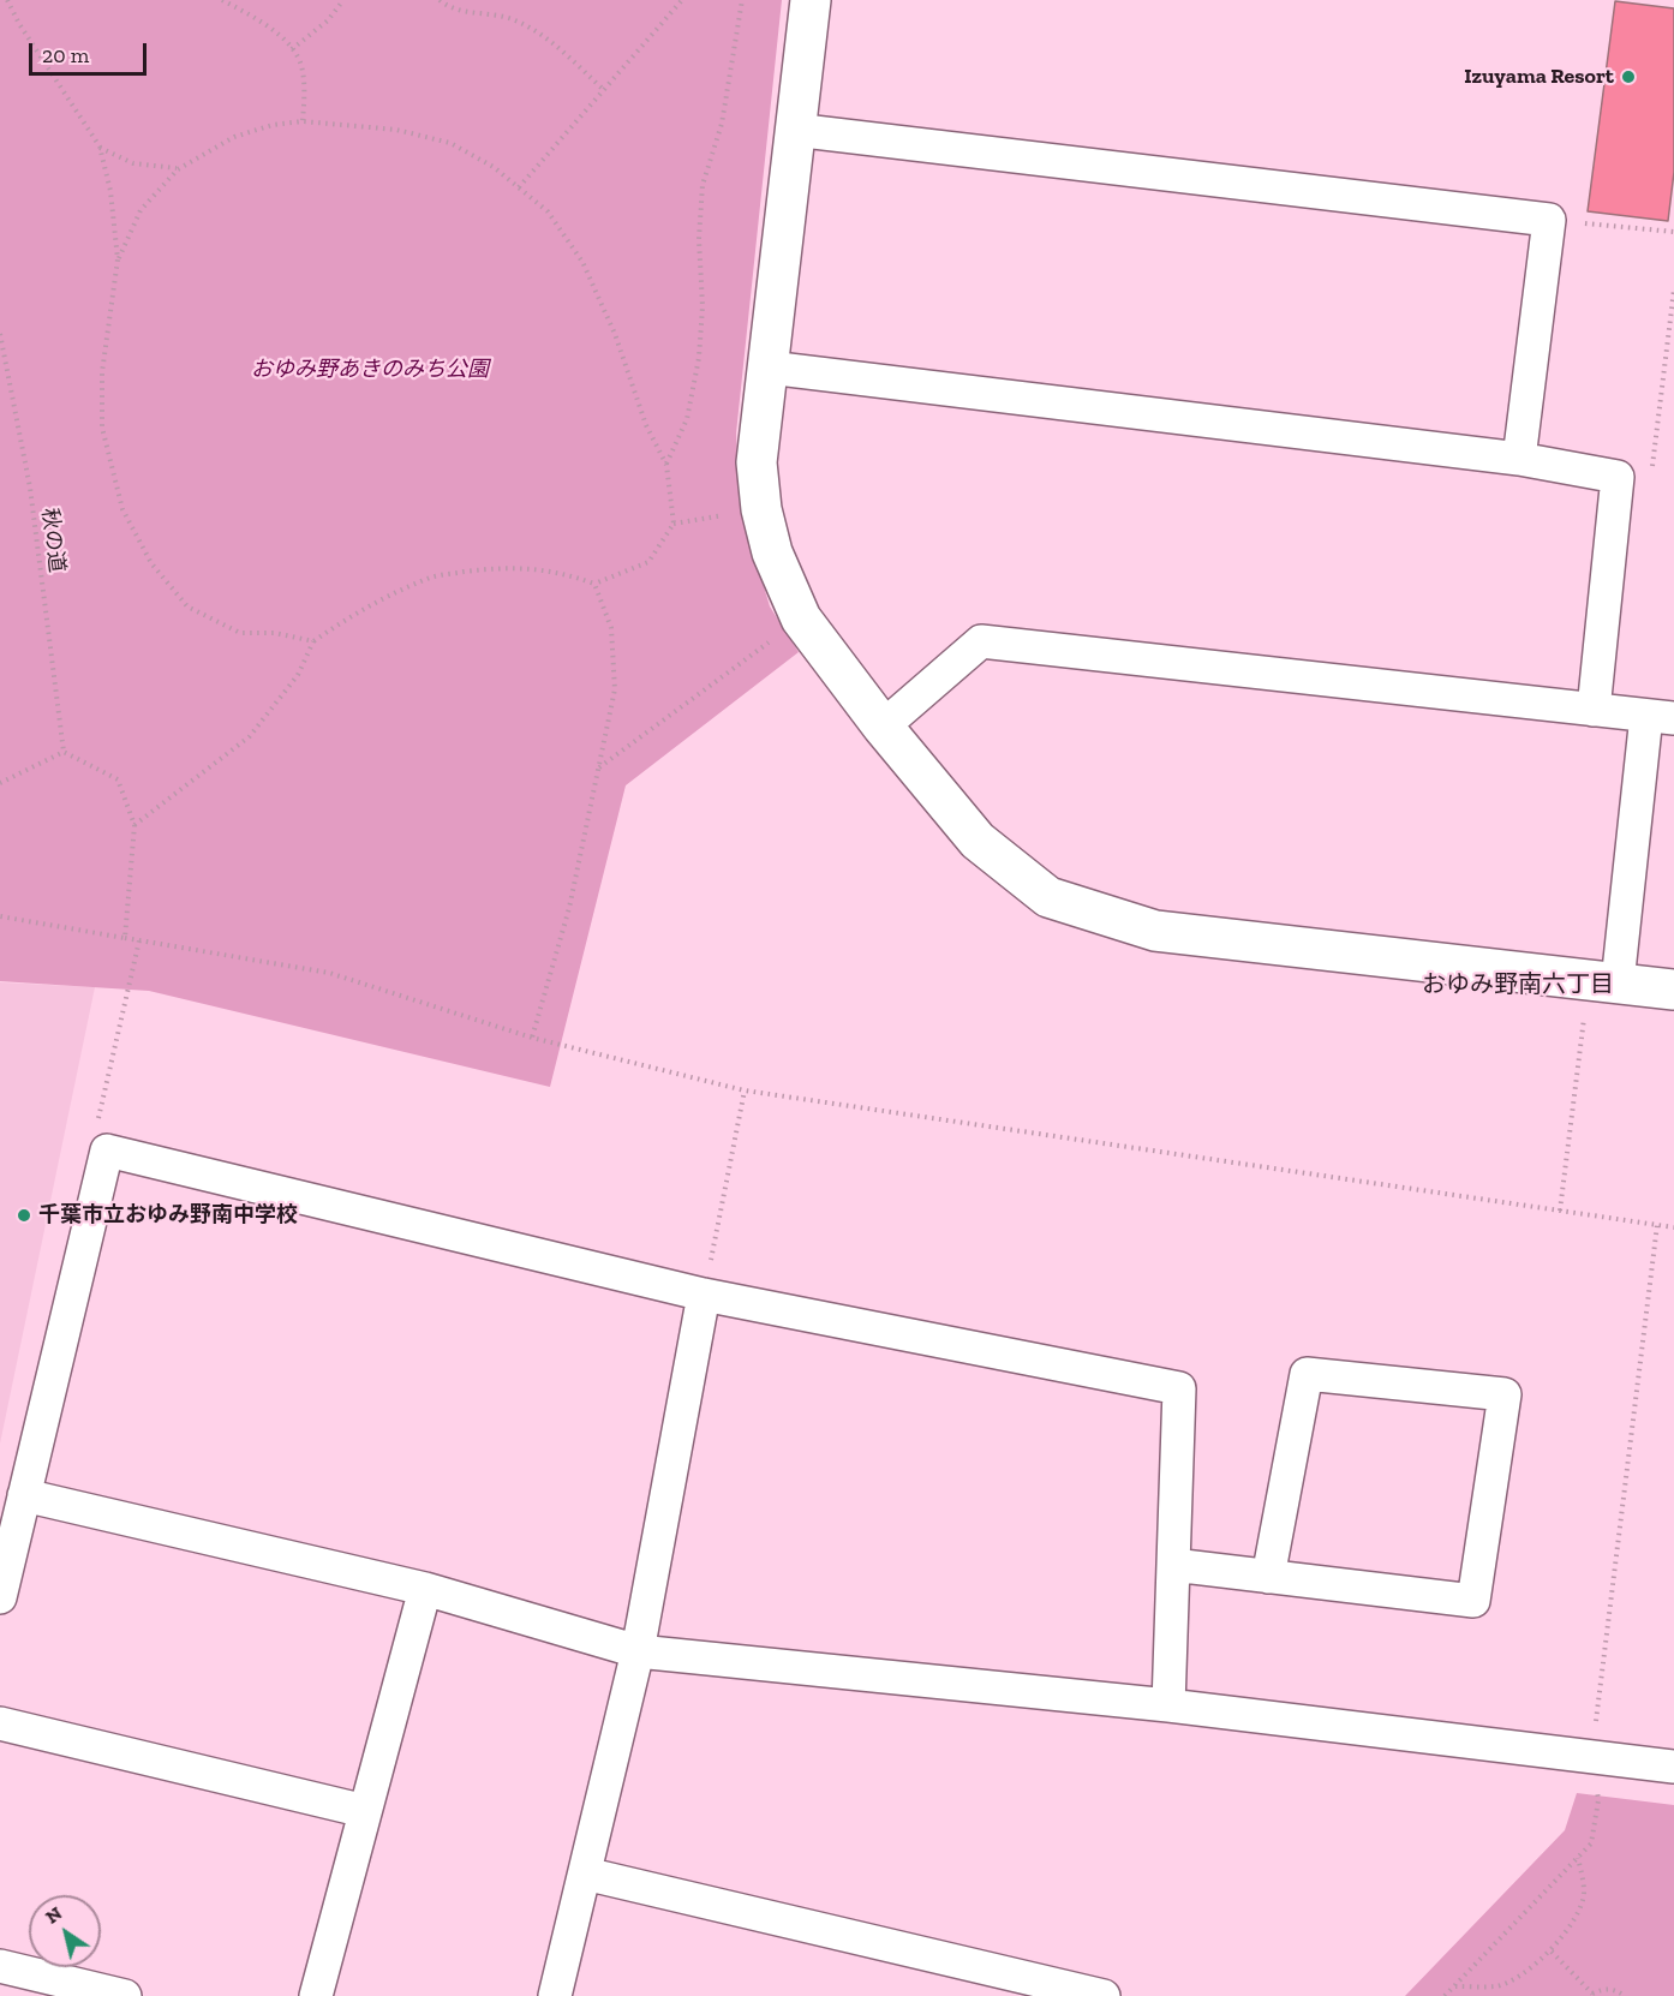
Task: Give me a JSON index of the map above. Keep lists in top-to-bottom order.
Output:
{
  "streets": {
    "path": ["秋の道"]
  },
  "districts": ["おゆみ野南六丁目"],
  "parks": ["おゆみ野あきのみち公園"],
  "places": ["Izuyama Resort", "千葉市立おゆみ野南中学校"],
  "scale_bar": "20 m",
  "north": "top left"
}
